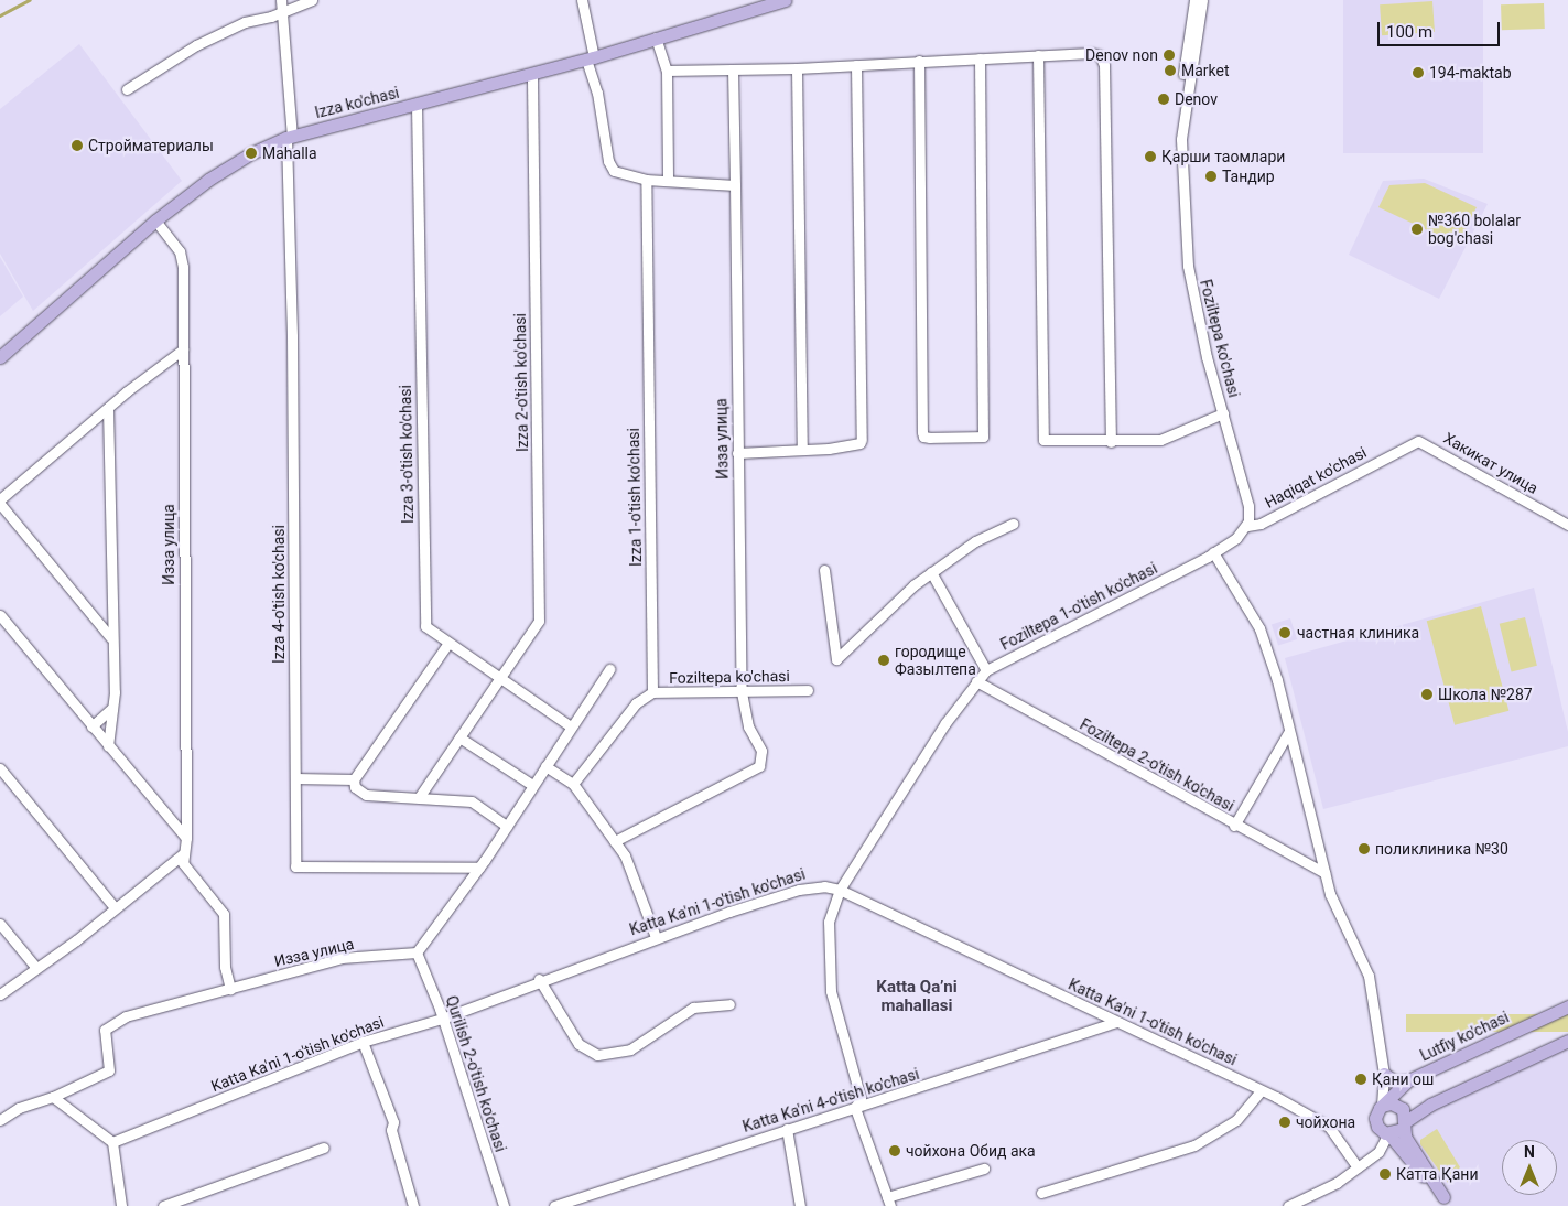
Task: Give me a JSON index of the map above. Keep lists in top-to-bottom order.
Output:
{
  "streets": {
    "main road": ["Izza ko'chasi", "Lutfiy ko'chasi"],
    "street": [
      "Foziltepa ko'chasi",
      "Izza 2-o'tish ko'chasi",
      "Изза улица",
      "Izza 3-o'tish ko'chasi",
      "Хакикат улица",
      "Haqiqat ko'chasi",
      "Izza 1-o'tish ko'chasi",
      "Izza 4-o'tish ko'chasi",
      "Foziltepa 1-o'tish ko'chasi",
      "Foziltepa 2-o'tish ko'chasi",
      "Katta Ka'ni 1-o'tish ko'chasi",
      "Qurilish 2-o'tish ko'chasi",
      "Katta Ka'ni 4-o'tish ko'chasi"
    ]
  },
  "crossings": [
    ["Izza ko'chasi", "Izza 2-o'tish ko'chasi"],
    ["Izza ko'chasi", "Изза улица"],
    ["Izza ko'chasi", "Izza 3-o'tish ko'chasi"],
    ["Izza ko'chasi", "Izza 4-o'tish ko'chasi"],
    ["Foziltepa ko'chasi", "Изза улица"],
    ["Foziltepa ko'chasi", "Haqiqat ko'chasi"],
    ["Foziltepa ko'chasi", "Izza 1-o'tish ko'chasi"],
    ["Izza 2-o'tish ko'chasi", "Izza 3-o'tish ko'chasi"],
    ["Изза улица", "Qurilish 2-o'tish ko'chasi"],
    ["Хакикат улица", "Haqiqat ko'chasi"],
    ["Foziltepa 1-o'tish ko'chasi", "Foziltepa 2-o'tish ko'chasi"],
    ["Foziltepa 1-o'tish ko'chasi", "Katta Ka'ni 1-o'tish ko'chasi"],
    ["Foziltepa 1-o'tish ko'chasi", "Katta Ka'ni 4-o'tish ko'chasi"],
    ["Katta Ka'ni 1-o'tish ko'chasi", "Qurilish 2-o'tish ko'chasi"],
    ["Katta Ka'ni 1-o'tish ko'chasi", "Katta Ka'ni 4-o'tish ko'chasi"]
  ],
  "districts": ["Katta Qaʼni mahallasi"],
  "places": [
    "Denov non",
    "Market",
    "194-maktab",
    "Denov",
    "Стройматериалы",
    "Mahalla",
    "Қарши таомлари",
    "Тандир",
    "№360 bolalar bog'chasi",
    "частная клиника",
    "городище Фазылтепа",
    "Школа №287",
    "поликлиника №30",
    "Қани ош",
    "чойхона",
    "чойхона Обид ака",
    "Катта Қани"
  ],
  "scale_bar": "100 m",
  "north": "top"
}
